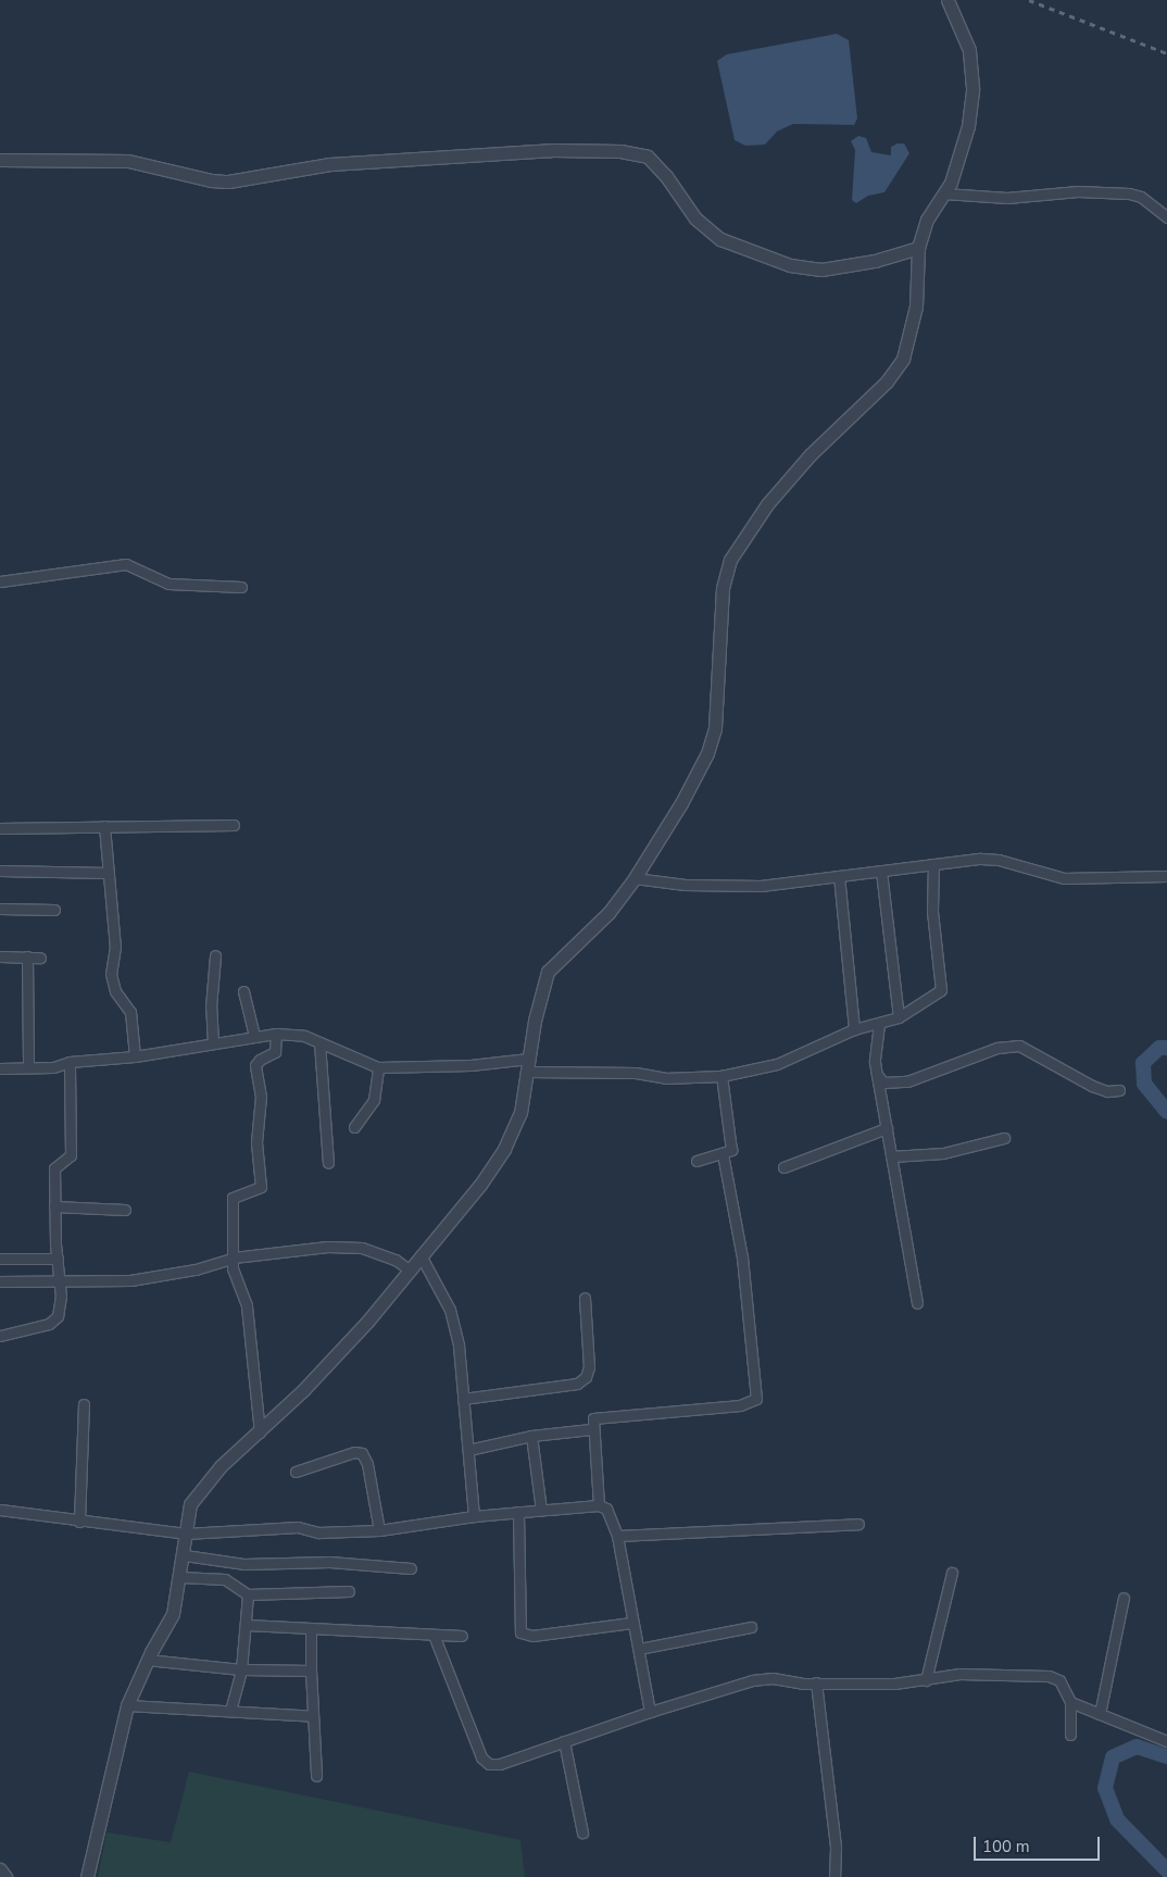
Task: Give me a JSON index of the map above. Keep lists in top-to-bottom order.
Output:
{
  "scale_bar": "100 m"
}
